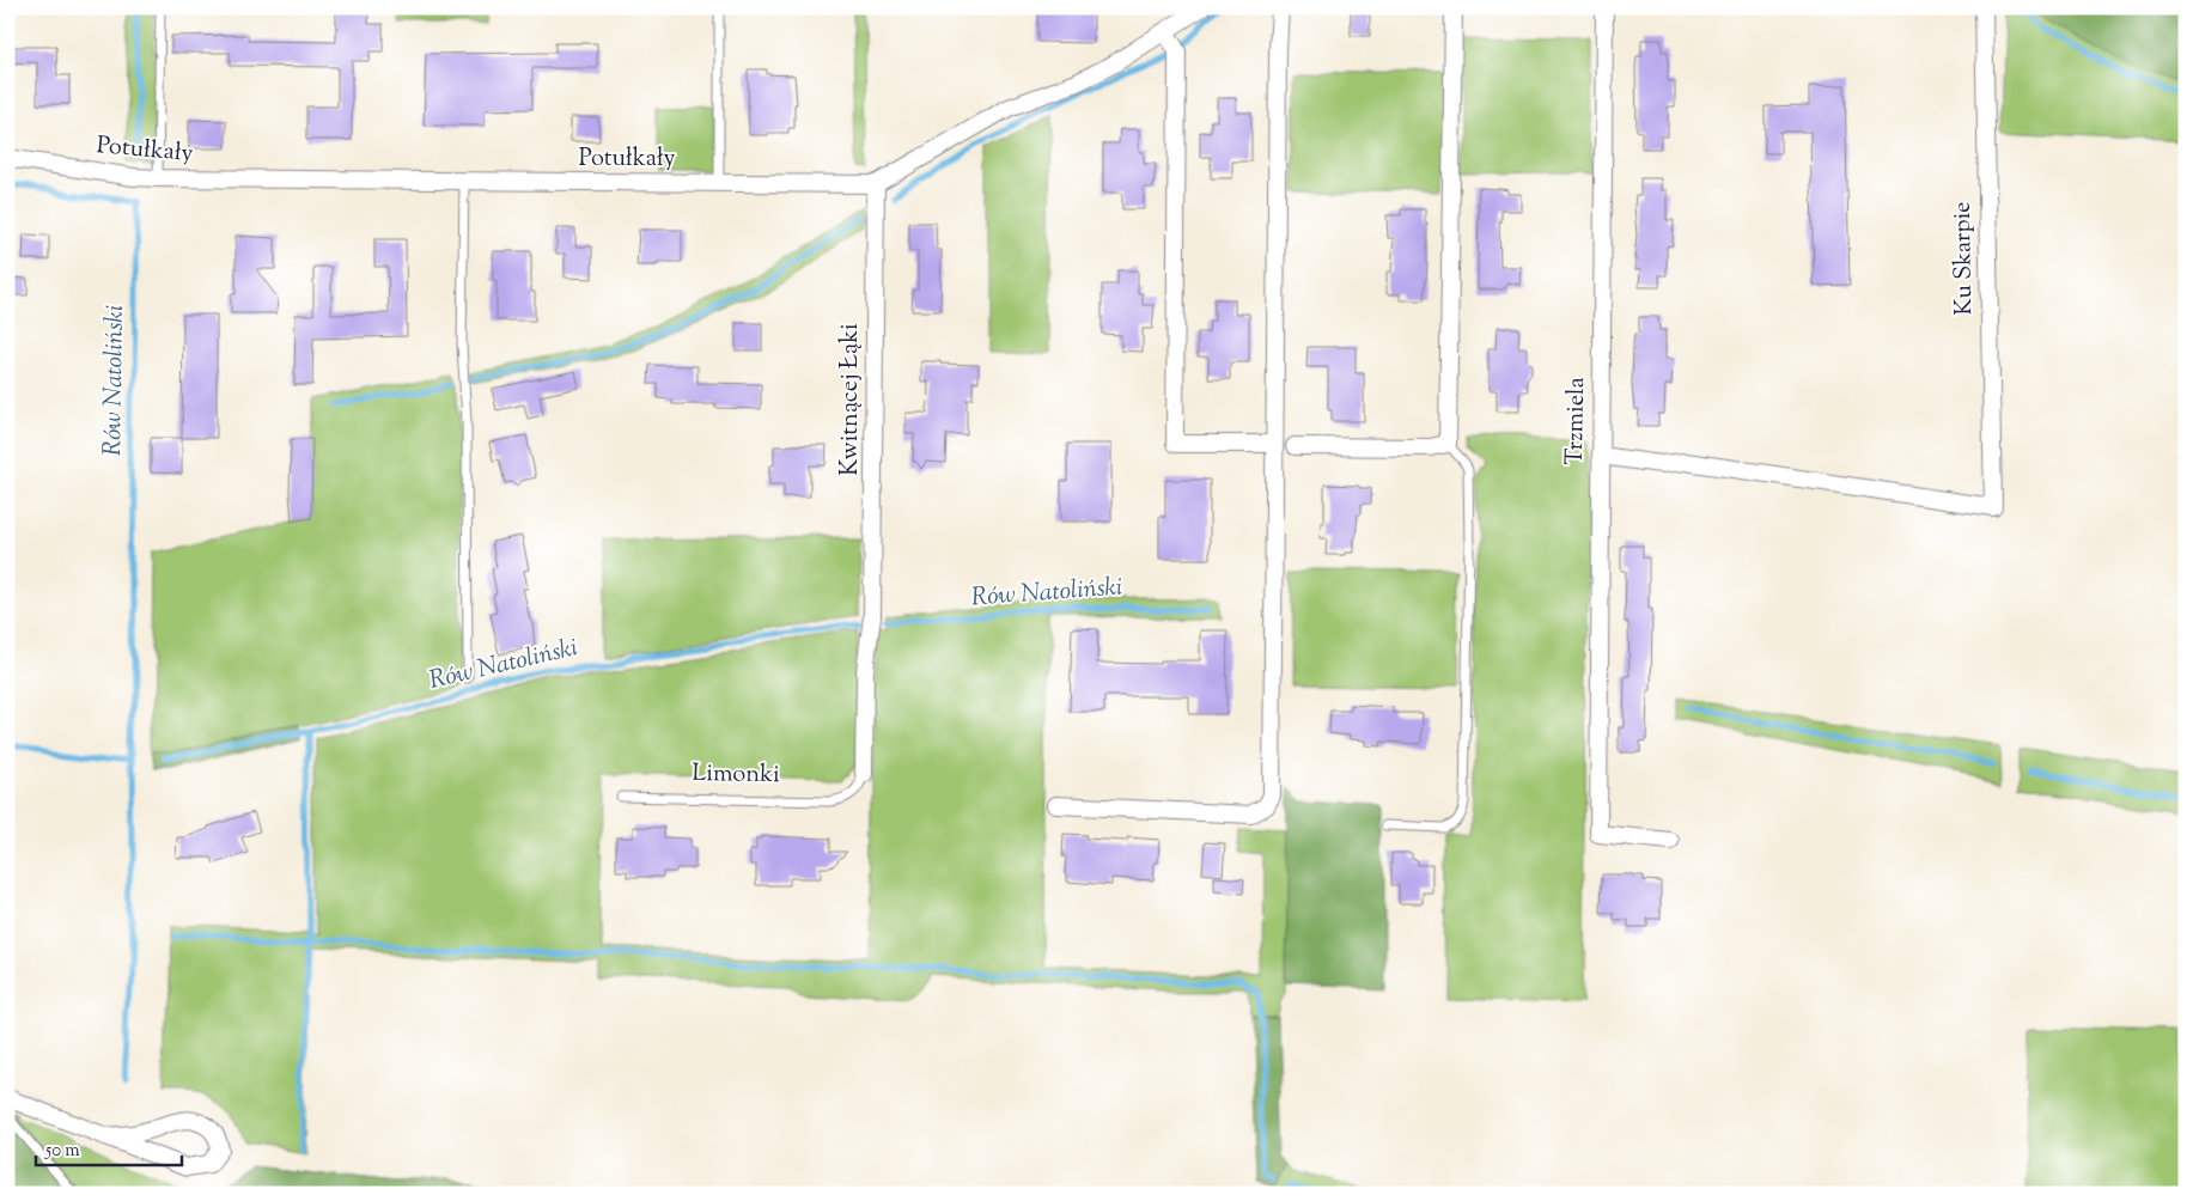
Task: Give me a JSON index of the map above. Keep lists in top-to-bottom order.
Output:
{
  "streets": {
    "street": [
      "Potułkały",
      "Ku Skarpie",
      "Kwitnącej Łąki",
      "Trzmiela"
    ],
    "lane": ["Limonki"]
  },
  "crossings": [
    ["Potułkały", "Kwitnącej Łąki"],
    ["Ku Skarpie", "Trzmiela"],
    ["Kwitnącej Łąki", "Limonki"]
  ],
  "water": ["Rów Natoliński"],
  "scale_bar": "50 m"
}
